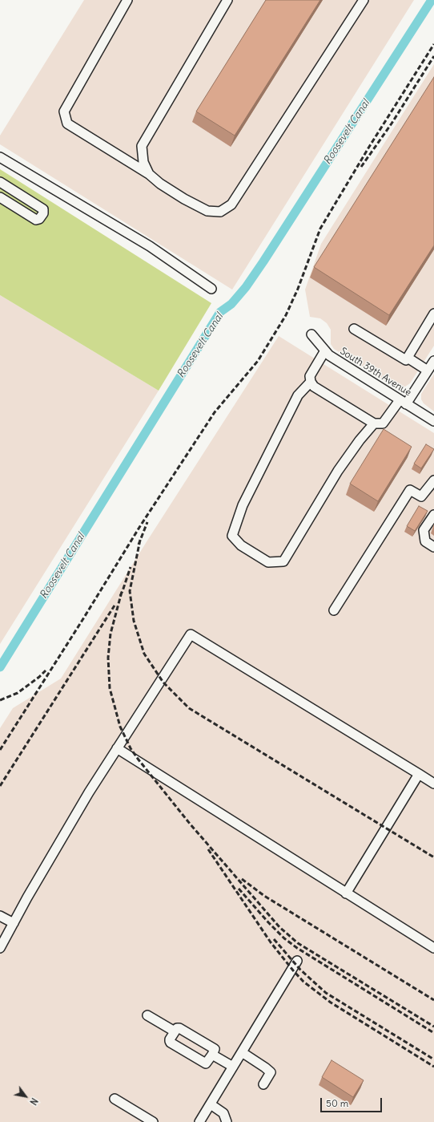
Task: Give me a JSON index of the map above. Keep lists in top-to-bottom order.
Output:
{
  "streets": {
    "street": ["South 39th Avenue"]
  },
  "water": ["Roosevelt Canal"],
  "scale_bar": "50 m",
  "north": "bottom right"
}
